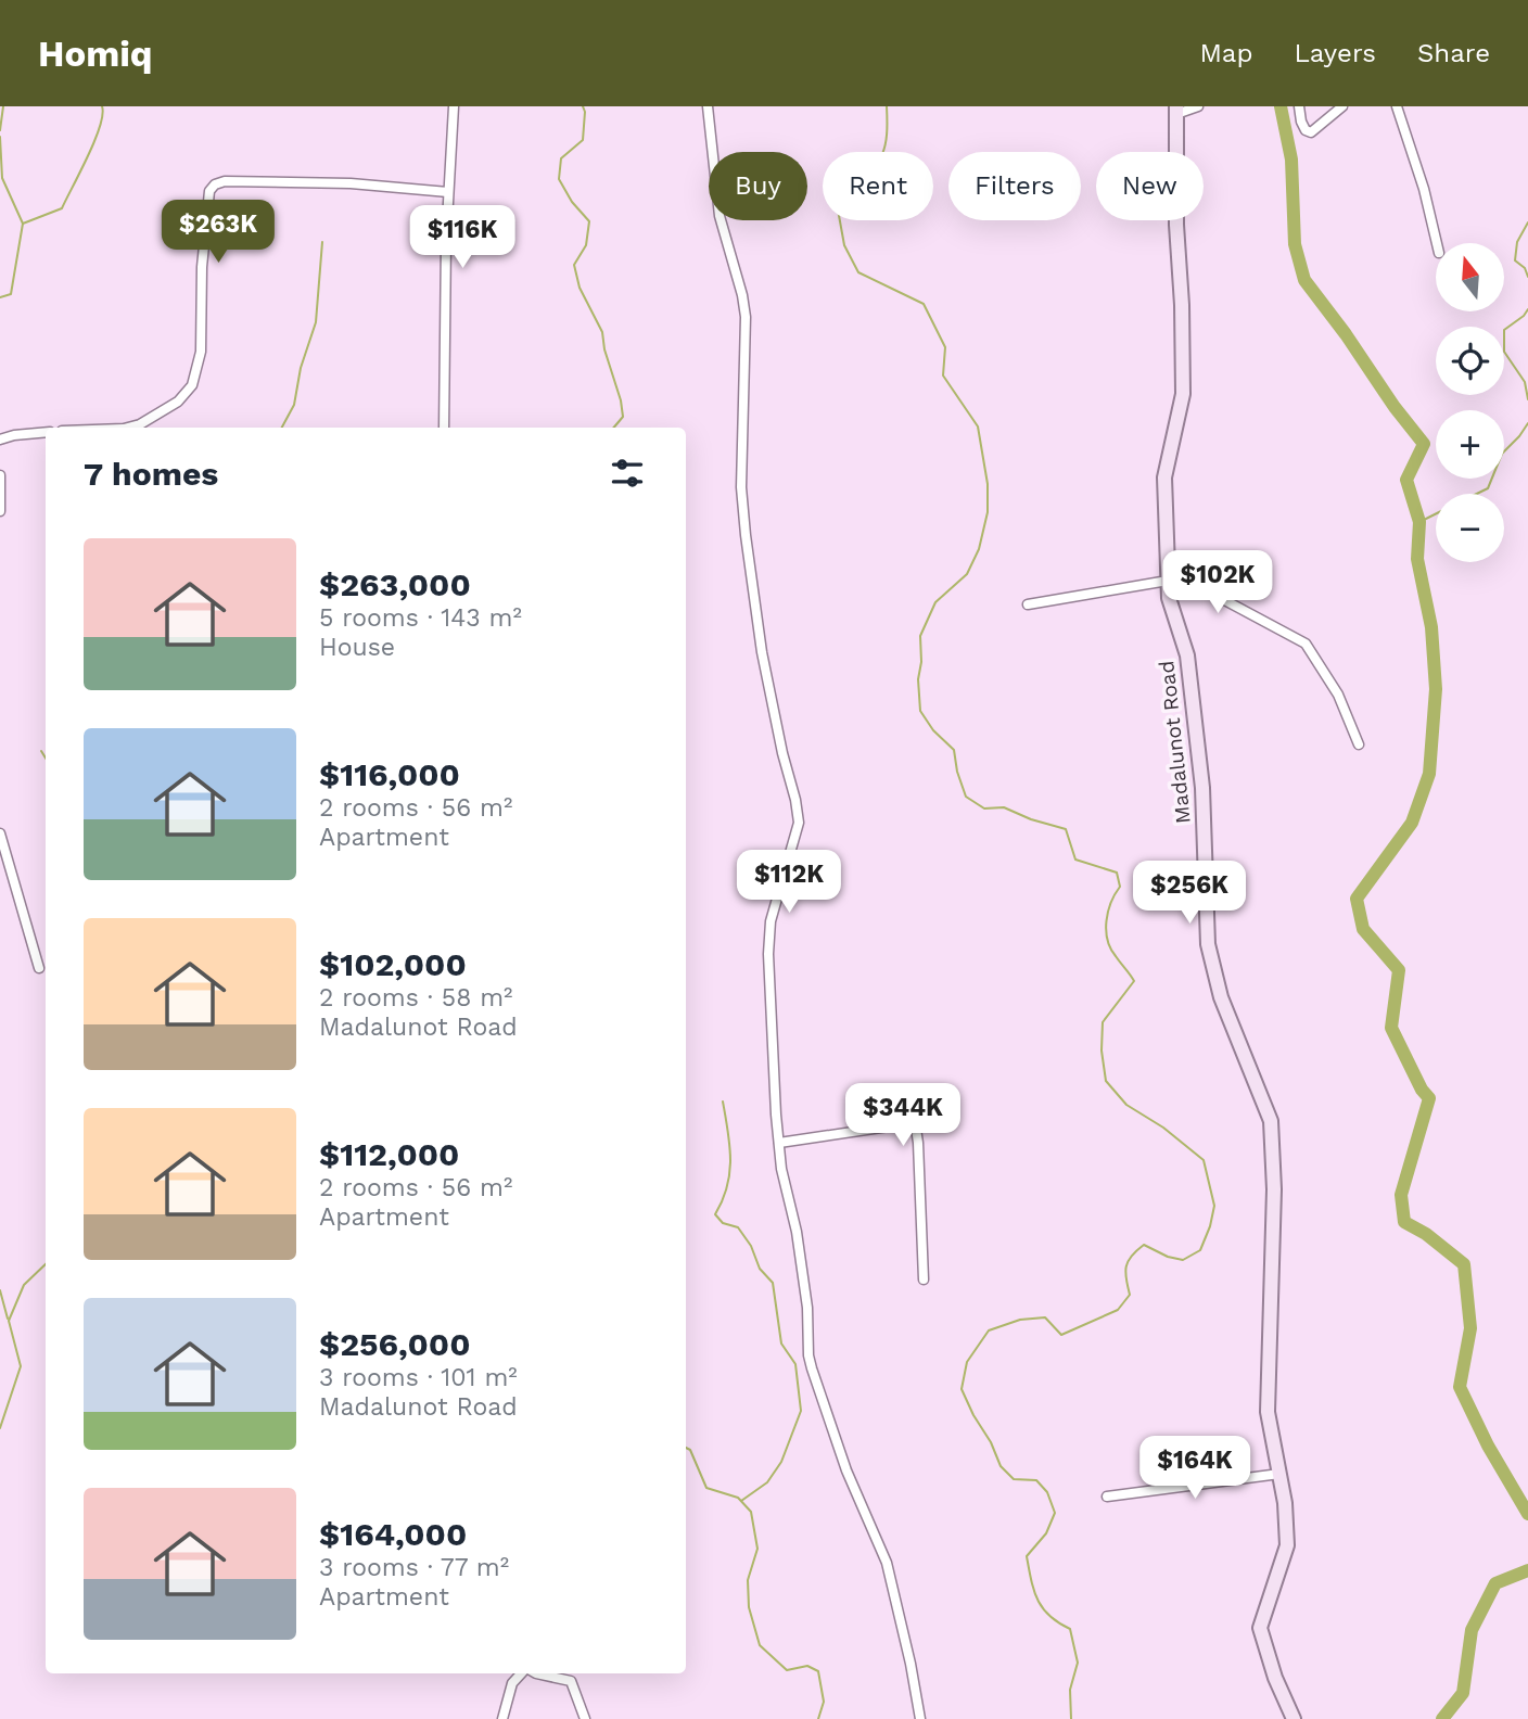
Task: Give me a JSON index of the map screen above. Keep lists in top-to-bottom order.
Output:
{
  "streets": {
    "main road": ["Madalunot Road"]
  },
  "north": "top",
  "page": {
    "header": "Homiq",
    "nav": ["Map", "Layers", "Share"],
    "chip": [
      "Buy",
      "Rent",
      "Filters",
      "New"
    ],
    "price": [
      "$263K",
      "$116K",
      "$102K",
      "$112K",
      "$256K",
      "$344K",
      "$164K"
    ],
    "map_buttons": ["+", "−"],
    "heading": "7 homes",
    "list": [
      {
        "name": "$263,000",
        "note": "5 rooms · 143 m² · House"
      },
      {
        "name": "$116,000",
        "note": "2 rooms · 56 m² · Apartment"
      },
      {
        "name": "$102,000",
        "note": "2 rooms · 58 m² · Madalunot Road"
      },
      {
        "name": "$112,000",
        "note": "2 rooms · 56 m² · Apartment"
      },
      {
        "name": "$256,000",
        "note": "3 rooms · 101 m² · Madalunot Road"
      },
      {
        "name": "$164,000",
        "note": "3 rooms · 77 m² · Apartment"
      }
    ]
  }
}
